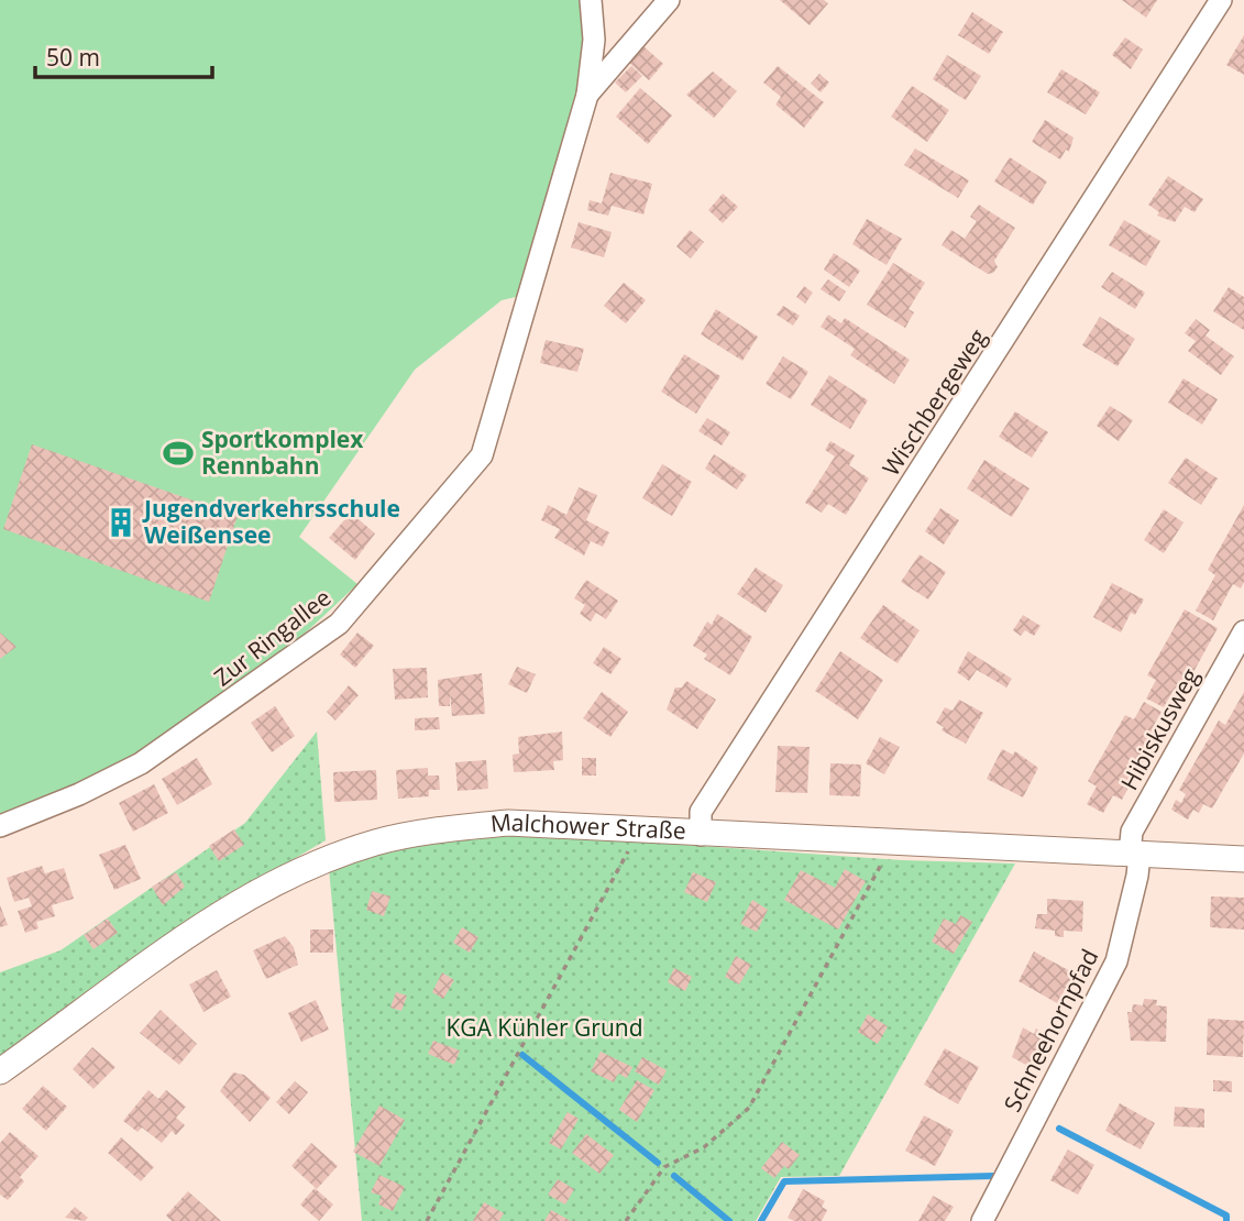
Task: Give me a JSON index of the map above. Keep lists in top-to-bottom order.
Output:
{
  "streets": {
    "street": [
      "Wischbergeweg",
      "Zur Ringallee",
      "Hibiskusweg",
      "Malchower Straße",
      "Schneehornpfad"
    ]
  },
  "crossings": [
    ["Wischbergeweg", "Malchower Straße"],
    ["Hibiskusweg", "Malchower Straße"],
    ["Hibiskusweg", "Schneehornpfad"],
    ["Malchower Straße", "Schneehornpfad"]
  ],
  "parks": ["KGA Kühler Grund"],
  "places": {
    "sports": ["Sportkomplex Rennbahn"],
    "building": ["Jugendverkehrsschule Weißensee"]
  },
  "scale_bar": "50 m"
}
